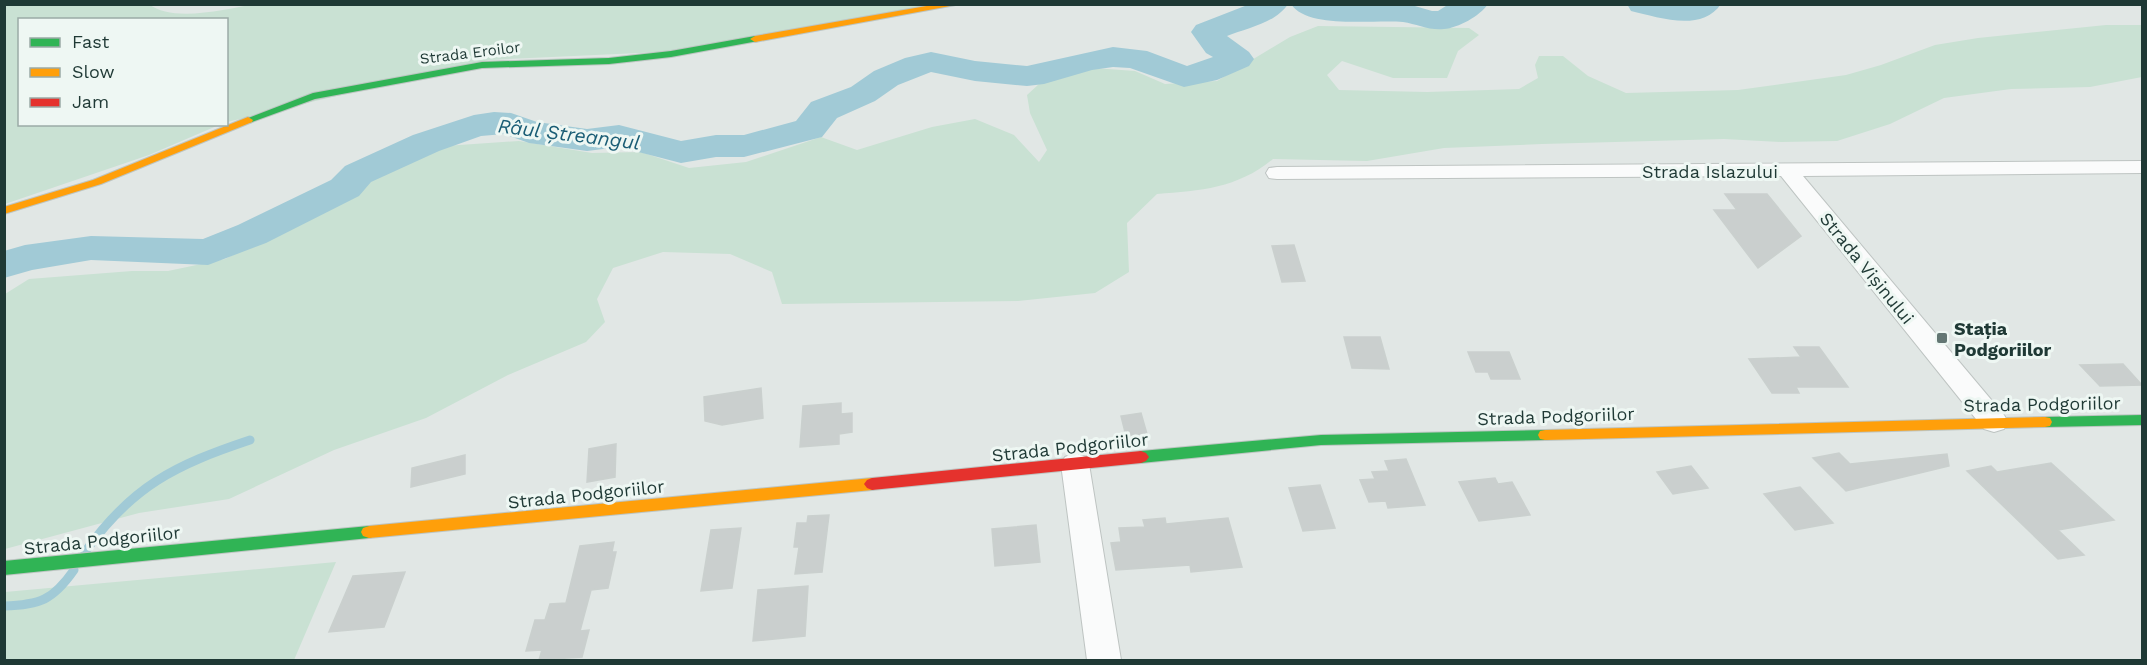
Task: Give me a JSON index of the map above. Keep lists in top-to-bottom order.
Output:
{
  "streets": {
    "street": [
      "Strada Eroilor",
      "Strada Islazului",
      "Strada Vișinului",
      "Strada Podgoriilor"
    ]
  },
  "crossings": [
    ["Strada Islazului", "Strada Vișinului"],
    ["Strada Vișinului", "Strada Podgoriilor"]
  ],
  "water": ["Râul Ștreangul"],
  "places": {
    "transit": ["Stația Podgoriilor"]
  },
  "legend": ["Fast", "Slow", "Jam"]
}
